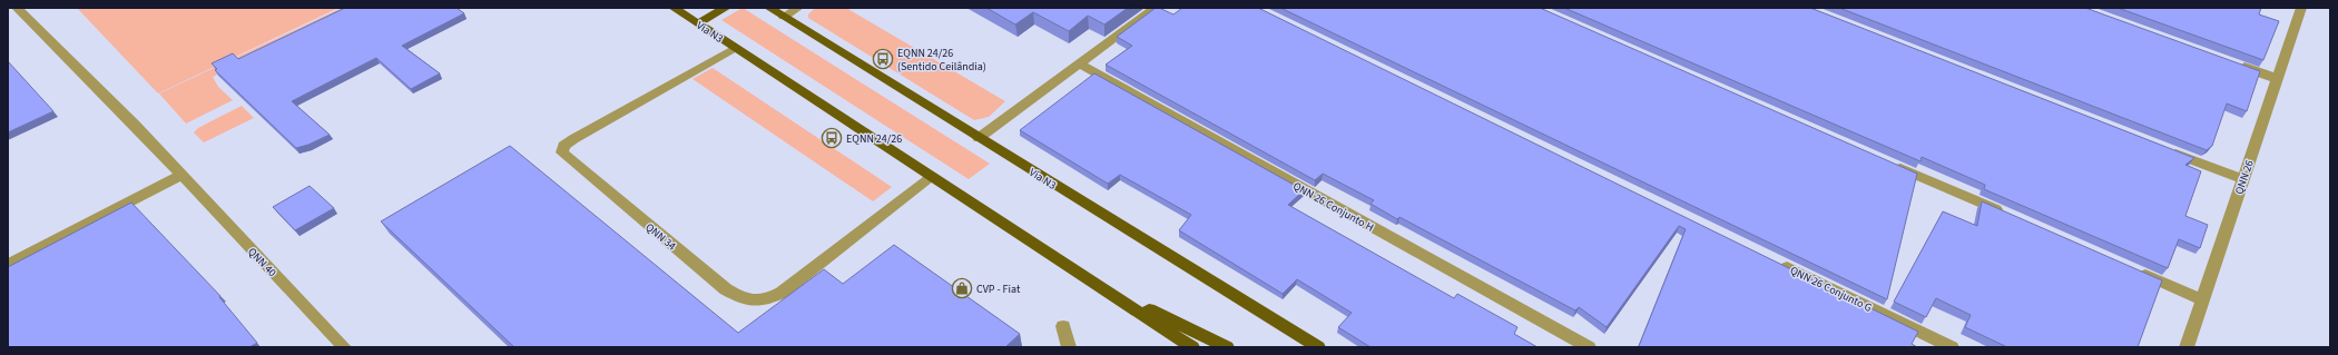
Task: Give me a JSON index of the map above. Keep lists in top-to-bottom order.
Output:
{
  "streets": {
    "main road": ["Via N3"],
    "street": [
      "QNN 26",
      "QNN 26 Conjunto H",
      "QNN 34",
      "QNN 40",
      "QNN 26 Conjunto G"
    ]
  },
  "crossings": [
    ["Via N3", "QNN 34"]
  ],
  "places": {
    "bus stop": ["EQNN 24/26 (Sentido Ceilândia)", "EQNN 24/26"],
    "shop": ["CVP - Fiat"]
  }
}
